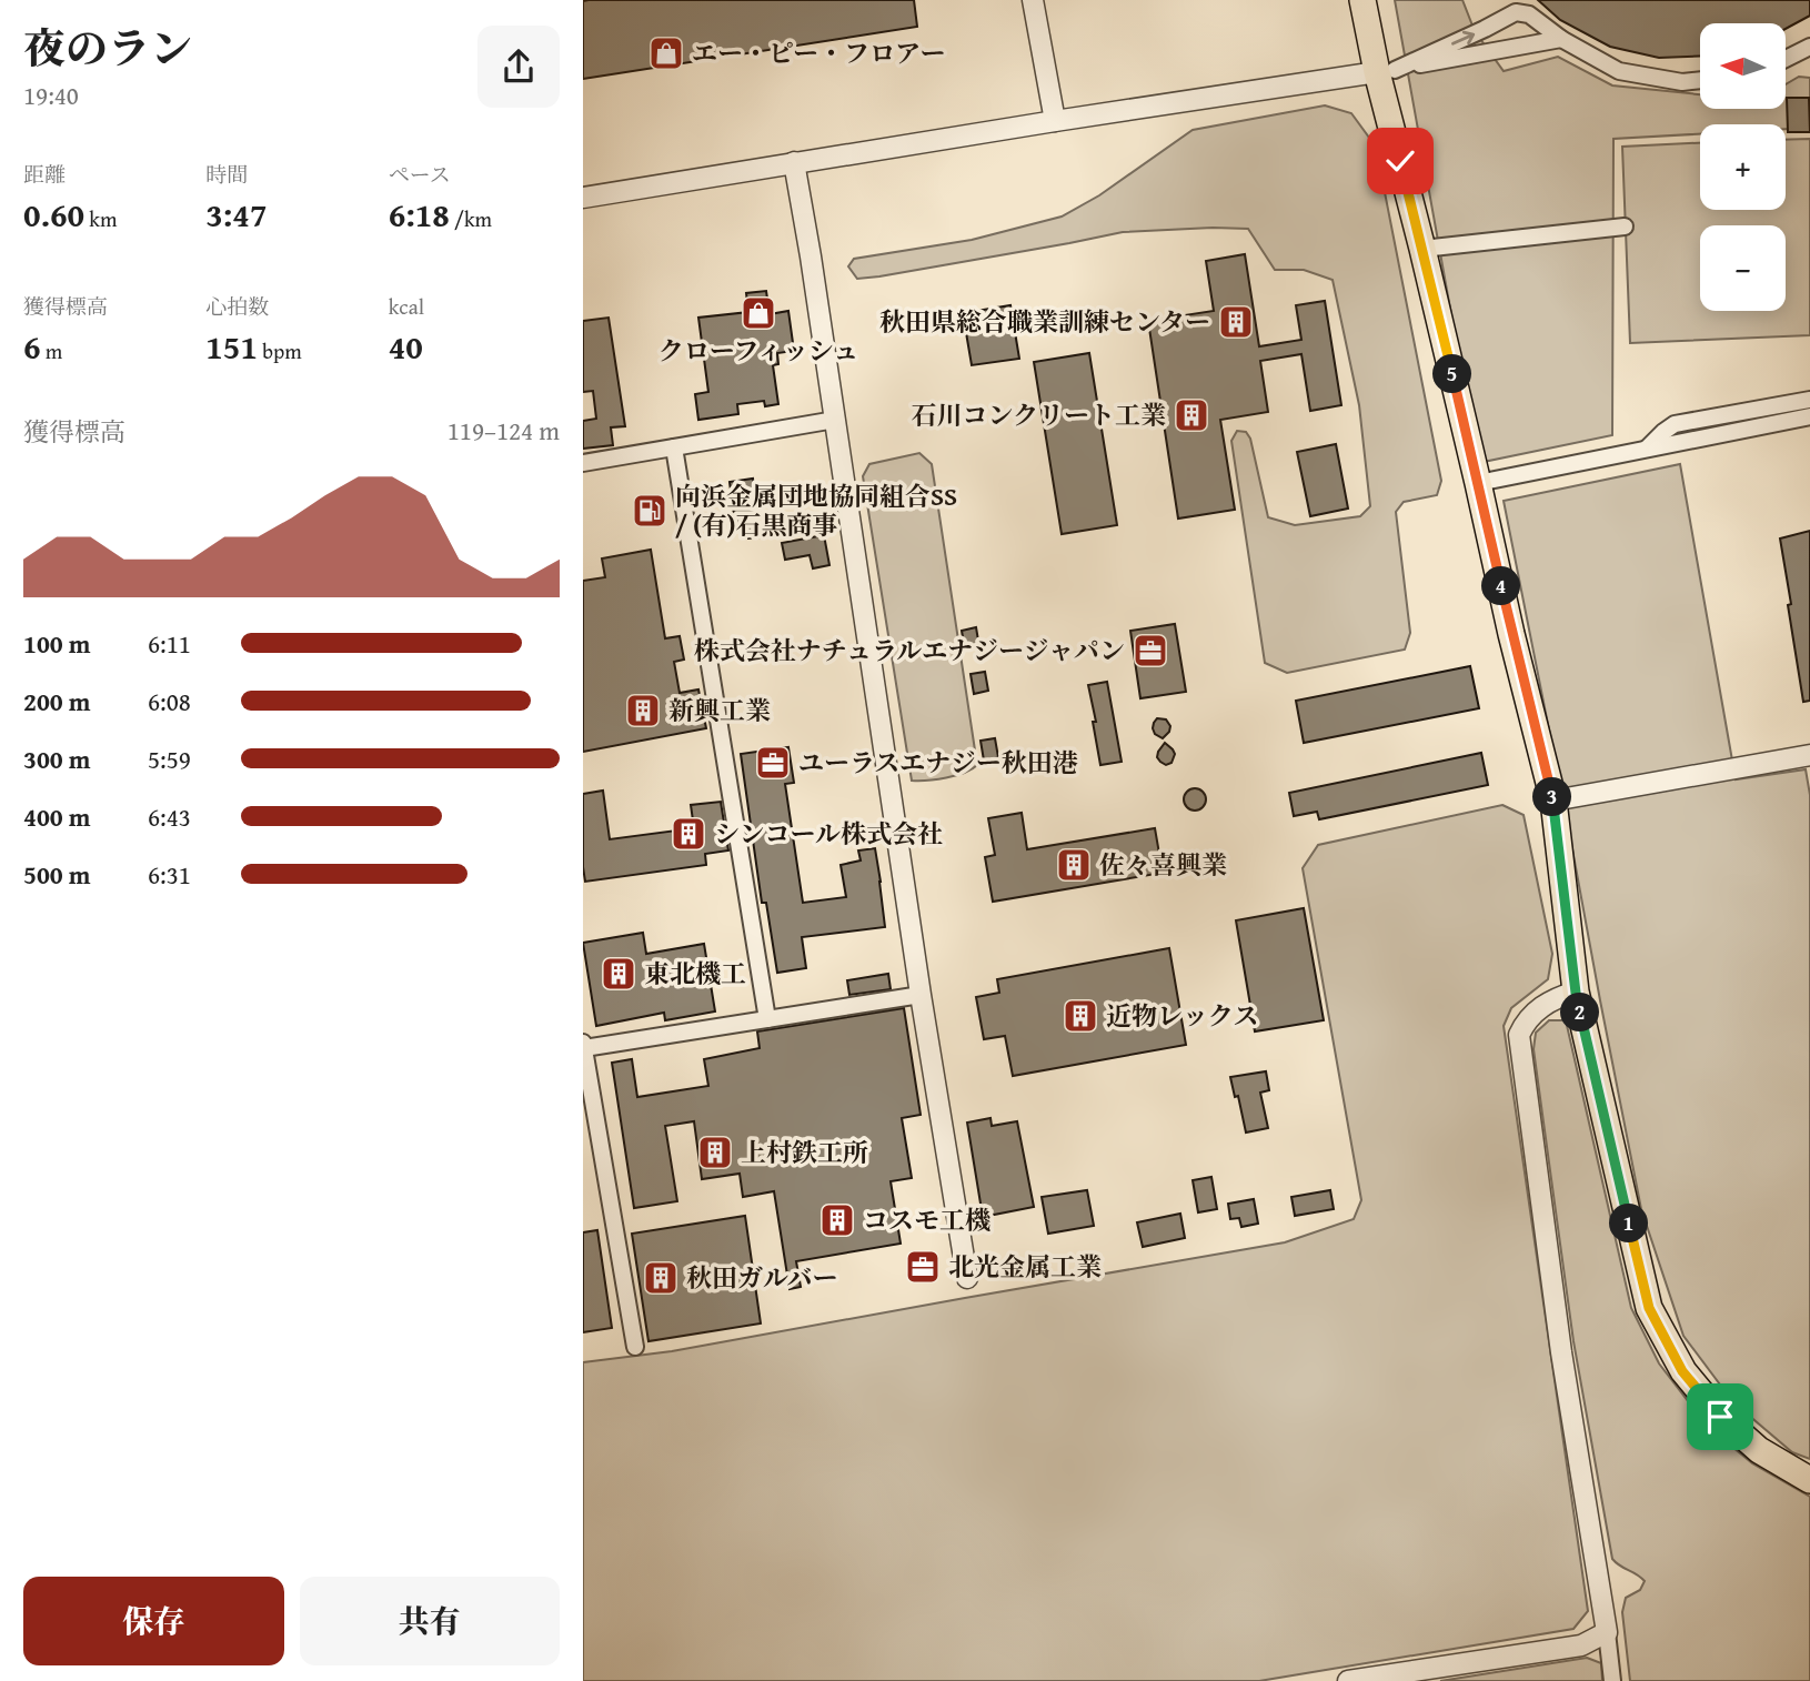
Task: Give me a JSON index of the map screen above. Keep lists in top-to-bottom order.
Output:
{
  "places": {
    "shop": ["エー・ピー・フロアー", "クローフィッシュ"],
    "building": [
      "秋田県総合職業訓練センター",
      "石川コンクリート工業",
      "新興工業",
      "シンコール株式会社",
      "佐々喜興業",
      "東北機工",
      "近物レックス",
      "上村鉄工所",
      "コスモ工機",
      "秋田ガルバー"
    ],
    "fuel station": ["向浜金属団地協同組合SS / (有)石黒商事"],
    "office": ["株式会社ナチュラルエナジージャパン", "ユーラスエナジー秋田港", "北光金属工業"]
  },
  "north": "left",
  "page": {
    "heading": ["夜のラン", "19:40"],
    "map_buttons": ["+", "−"],
    "stats": [
      ["距離", "0.60 km"],
      ["時間", "3:47"],
      ["ペース", "6:18 /km"],
      ["獲得標高", "6 m"],
      ["心拍数", "151 bpm"],
      ["kcal", "40"]
    ],
    "pins": [
      "5",
      "4",
      "3",
      "2",
      "1"
    ],
    "chart": ["獲得標高", "119–124 m"],
    "list": [
      {
        "name": "100 m",
        "note": "6:11"
      },
      {
        "name": "200 m",
        "note": "6:08"
      },
      {
        "name": "300 m",
        "note": "5:59"
      },
      {
        "name": "400 m",
        "note": "6:43"
      },
      {
        "name": "500 m",
        "note": "6:31"
      }
    ],
    "buttons": ["保存", "共有"]
  }
}
